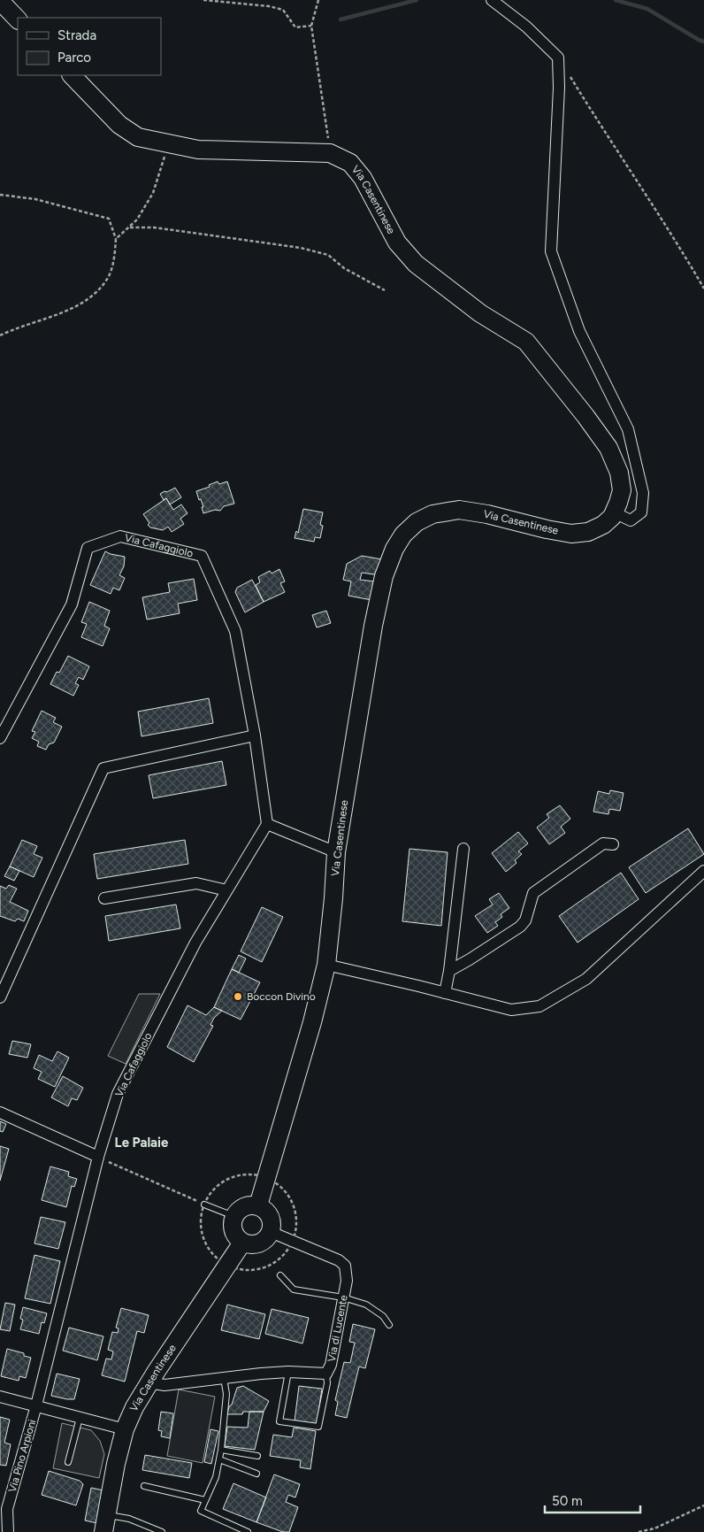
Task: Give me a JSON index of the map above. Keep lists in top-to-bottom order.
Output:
{
  "streets": {
    "main road": ["Via Casentinese"],
    "street": ["Via Cafaggiolo", "Via di Lucente", "Via Pino Arpioni"]
  },
  "crossings": [
    ["Via Casentinese", "Via di Lucente"],
    ["Via Cafaggiolo", "Via Pino Arpioni"]
  ],
  "districts": ["Le Palaie"],
  "places": ["Boccon Divino"],
  "legend": ["Strada", "Parco"],
  "scale_bar": "50 m"
}
